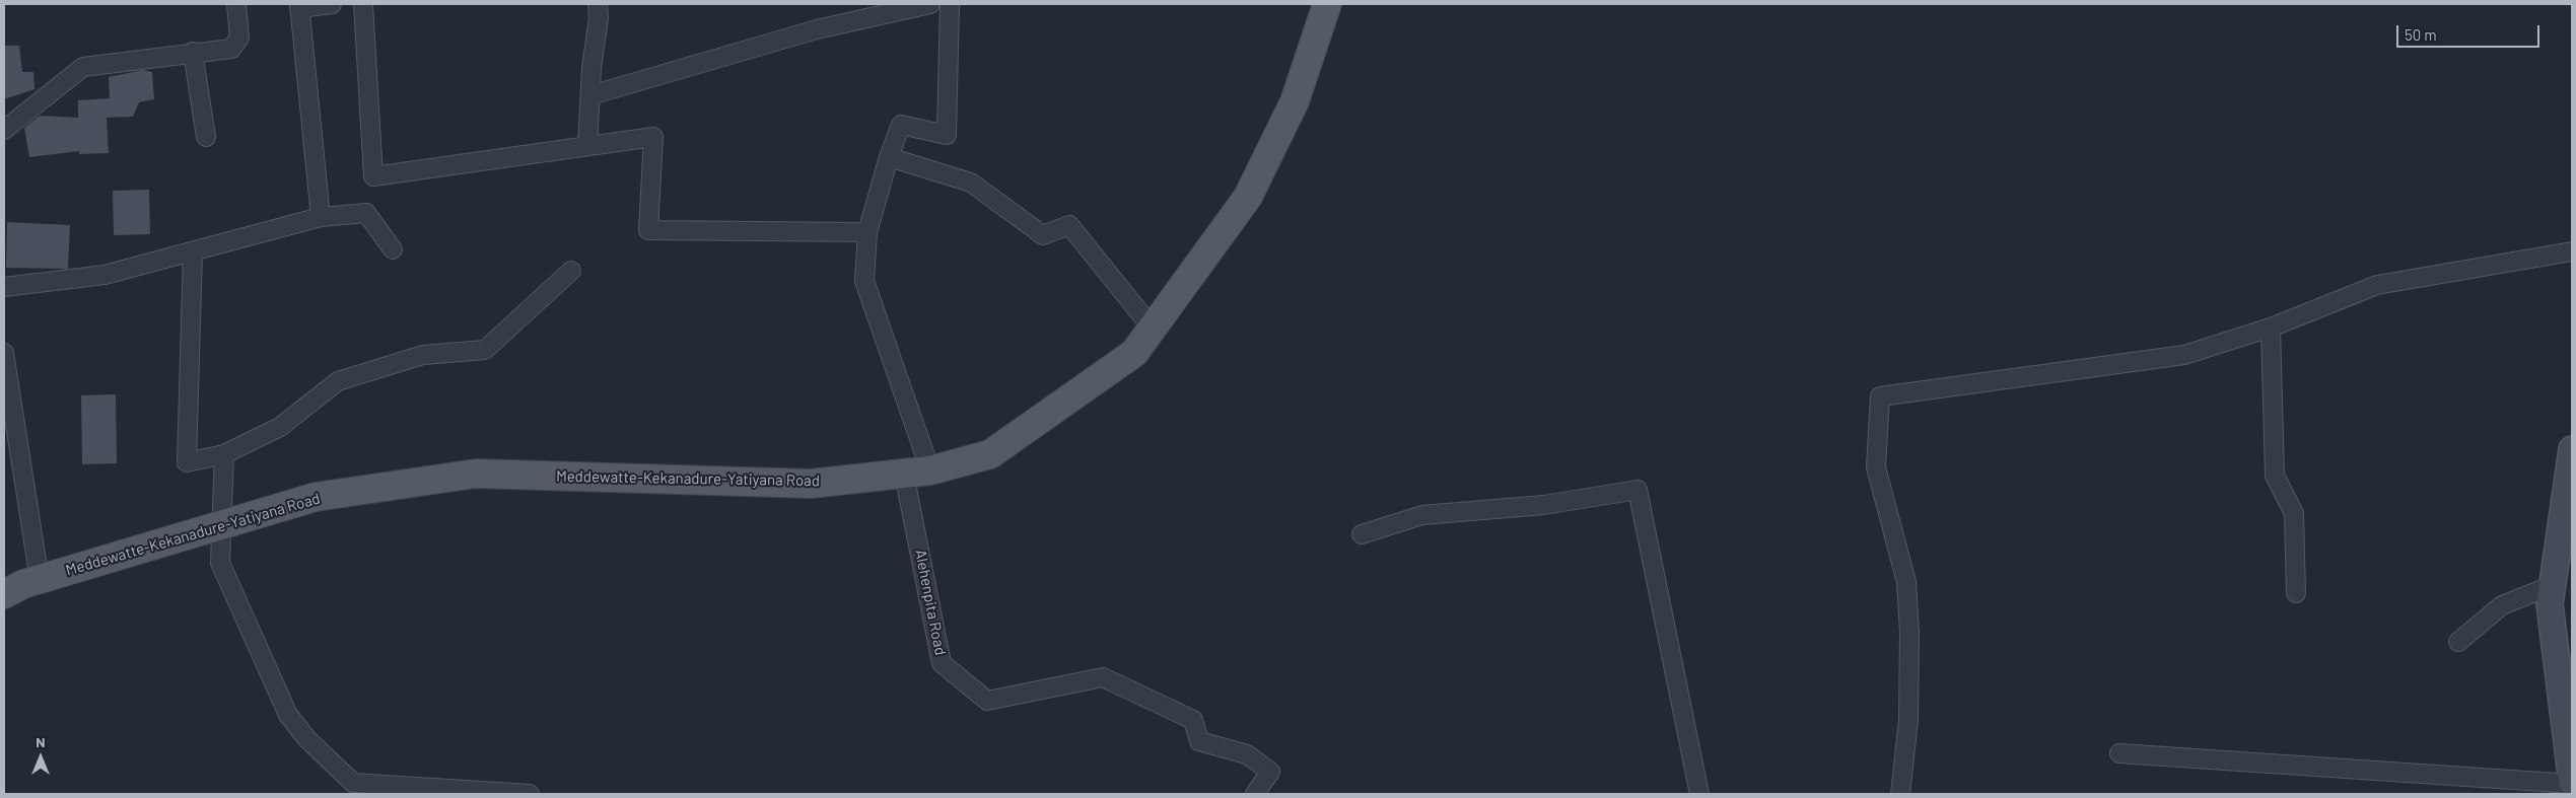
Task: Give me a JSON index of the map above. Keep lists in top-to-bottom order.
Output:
{
  "streets": {
    "main road": ["Meddewatte-Kekanadure-Yatiyana Road"],
    "street": ["Alehenpita Road"]
  },
  "crossings": [
    ["Meddewatte-Kekanadure-Yatiyana Road", "Alehenpita Road"]
  ],
  "scale_bar": "50 m",
  "north": "top"
}
